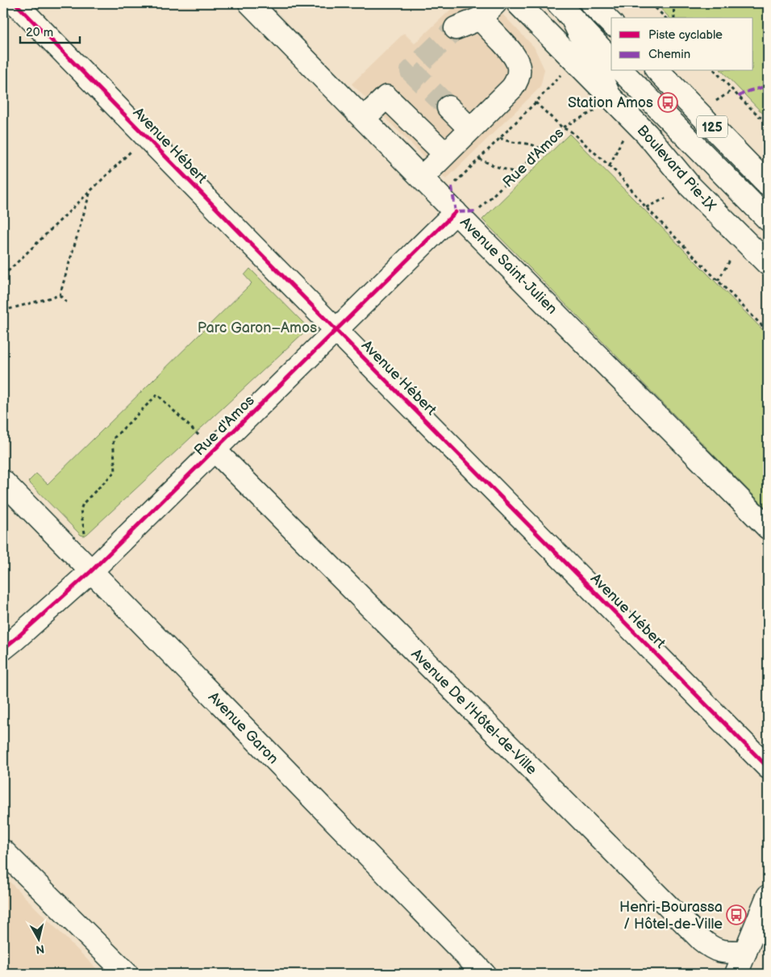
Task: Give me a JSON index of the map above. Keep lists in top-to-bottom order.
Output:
{
  "streets": {
    "street": [
      "125",
      "Avenue Hébert",
      "Rue d'Amos",
      "Boulevard Pie-IX",
      "Avenue Saint-Julien",
      "Avenue De l'Hôtel-de-Ville",
      "Avenue Garon"
    ]
  },
  "crossings": [
    ["Avenue Hébert", "Rue d'Amos"],
    ["Rue d'Amos", "Boulevard Pie-IX"],
    ["Rue d'Amos", "Avenue Saint-Julien"],
    ["Rue d'Amos", "Avenue De l'Hôtel-de-Ville"],
    ["Rue d'Amos", "Avenue Garon"]
  ],
  "parks": ["Parc Garon–Amos"],
  "places": {
    "bus stop": ["Station Amos", "Henri-Bourassa / Hôtel-de-Ville"]
  },
  "legend": ["Piste cyclable", "Chemin"],
  "scale_bar": "20 m",
  "north": "bottom"
}
